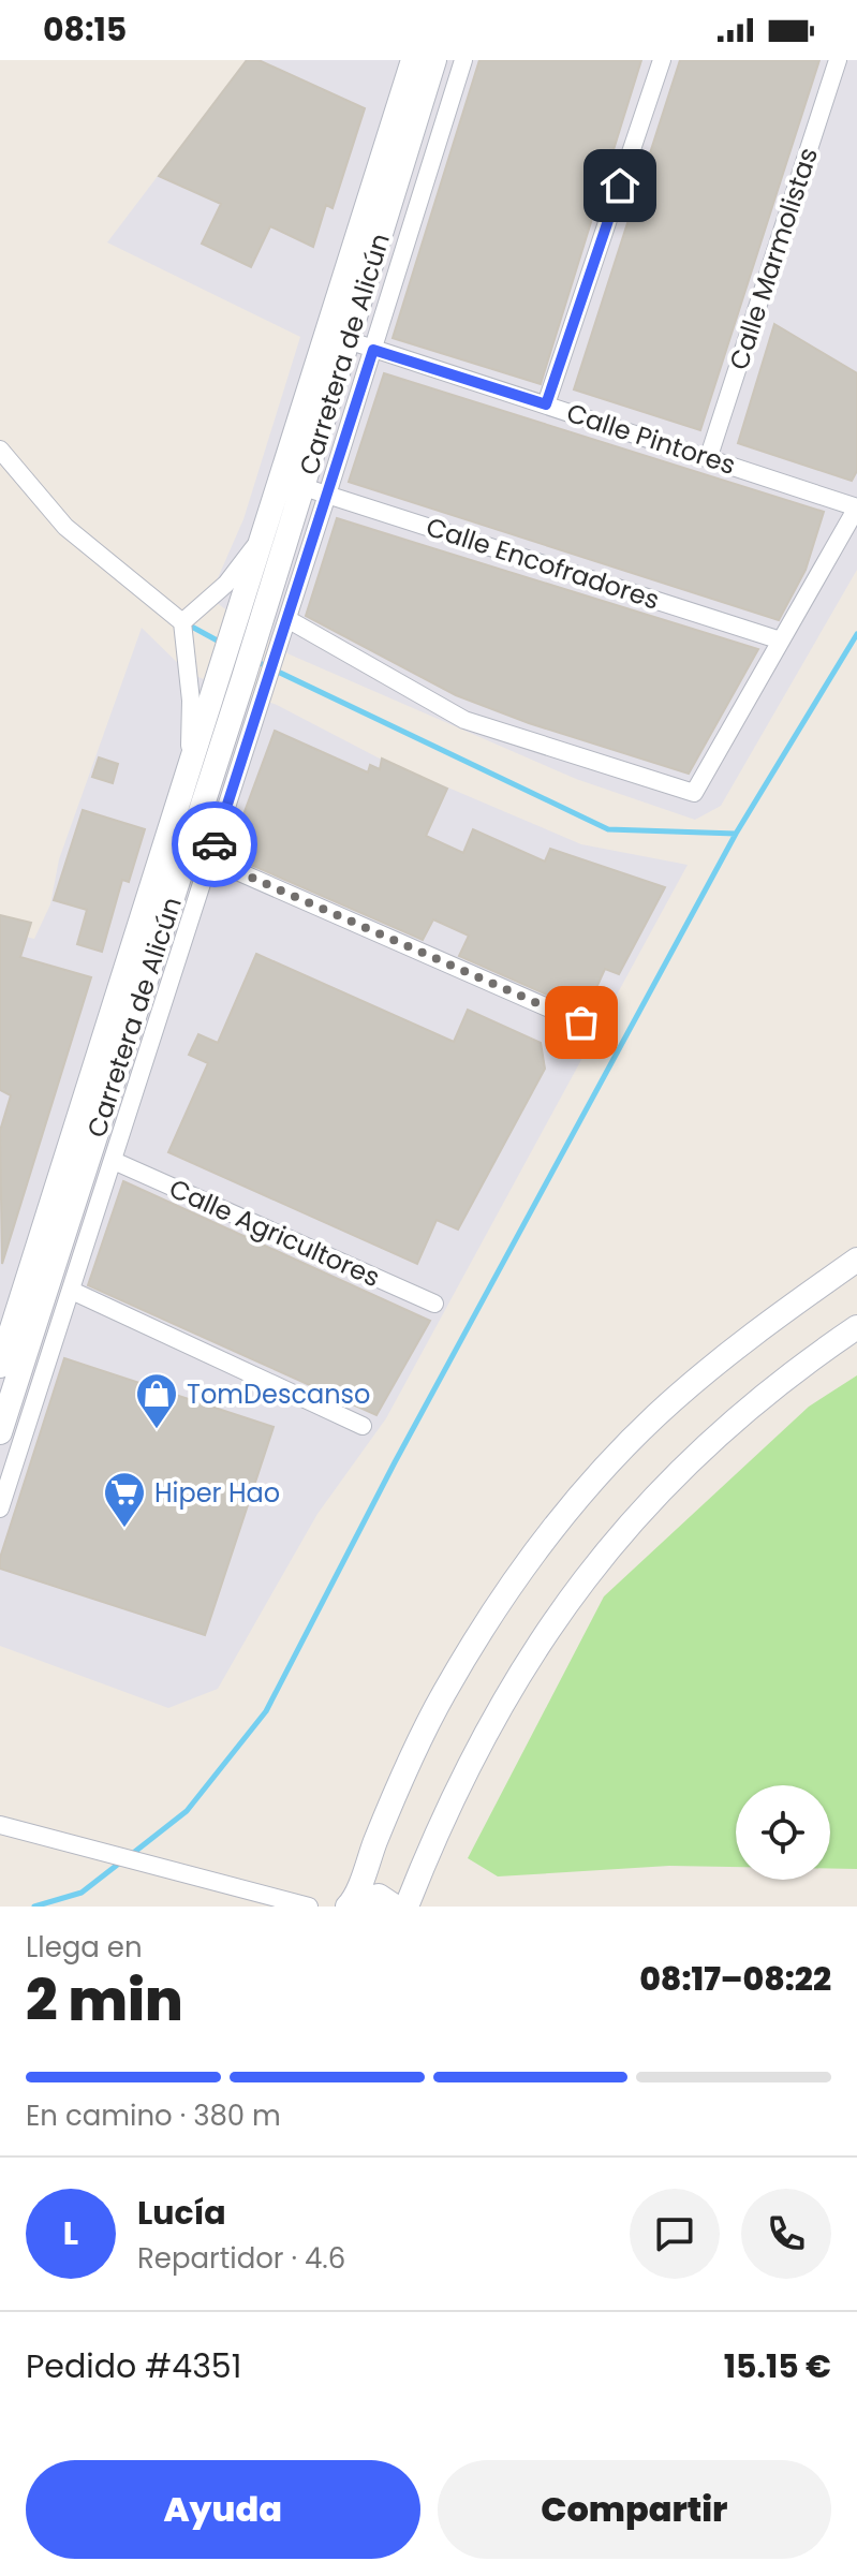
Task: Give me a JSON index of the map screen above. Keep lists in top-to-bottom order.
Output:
{
  "streets": {
    "main road": ["Carretera de Alicún"],
    "street": [
      "Calle Marmolistas",
      "Calle Pintores",
      "Calle Encofradores",
      "Calle Agricultores"
    ]
  },
  "crossings": [
    ["Calle Marmolistas", "Calle Pintores"],
    ["Carretera de Alicún", "Calle Pintores"],
    ["Carretera de Alicún", "Calle Encofradores"]
  ],
  "places": {
    "shop": ["TomDescanso"],
    "supermarket": ["Hiper Hao"]
  },
  "page": {
    "status": "08:15",
    "heading": ["2 min", "Llega en", "08:17–08:22"],
    "panel": [
      "Lucía",
      "Repartidor · 4.6",
      "Pedido #4351",
      "15.15 €"
    ],
    "bar": "En camino · 380 m",
    "round": "L",
    "buttons": ["Ayuda", "Compartir"]
  }
}
